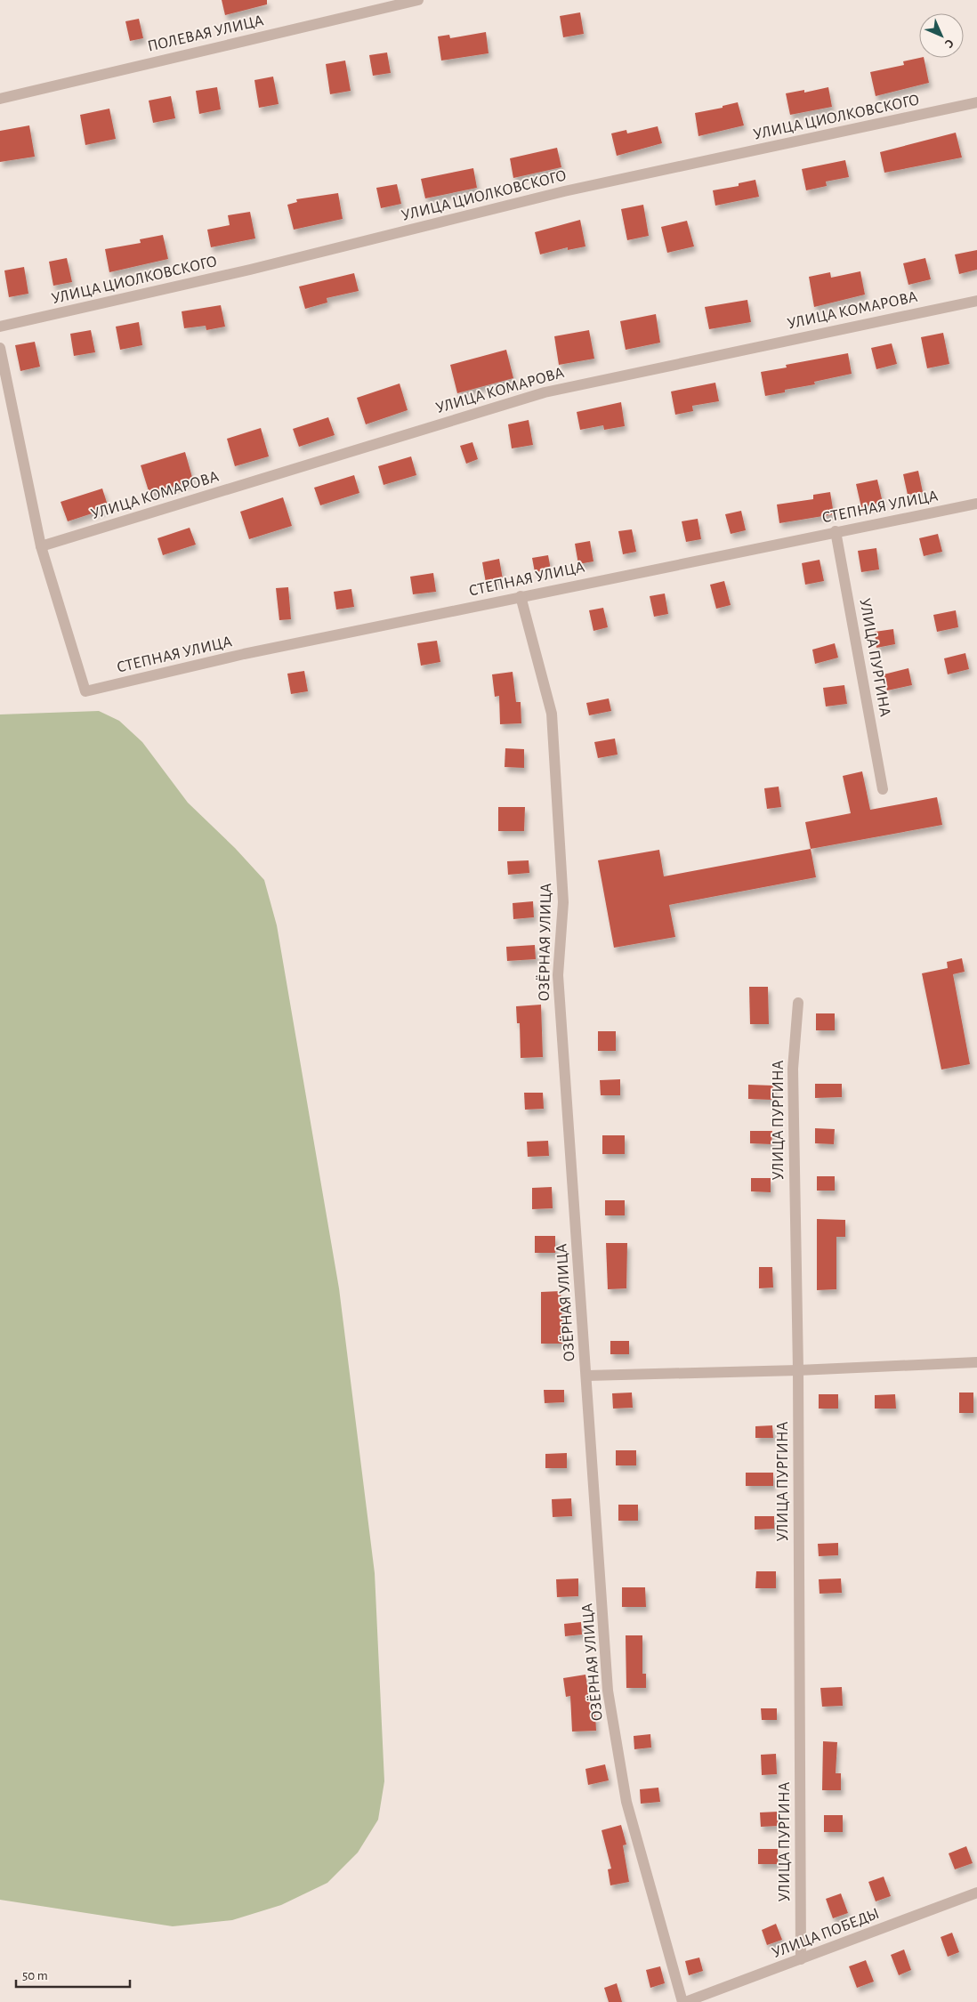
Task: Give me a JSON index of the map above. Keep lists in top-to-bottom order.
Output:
{
  "streets": {
    "street": [
      "ПОЛЕВАЯ УЛИЦА",
      "УЛИЦА ЦИОЛКОВСКОГО",
      "УЛИЦА КОМАРОВА",
      "СТЕПНАЯ УЛИЦА",
      "УЛИЦА ПУРГИНА",
      "ОЗЁРНАЯ УЛИЦА",
      "УЛИЦА ПОБЕДЫ"
    ]
  },
  "crossings": [
    ["УЛИЦА КОМАРОВА", "СТЕПНАЯ УЛИЦА"],
    ["СТЕПНАЯ УЛИЦА", "УЛИЦА ПУРГИНА"],
    ["СТЕПНАЯ УЛИЦА", "ОЗЁРНАЯ УЛИЦА"],
    ["УЛИЦА ПУРГИНА", "УЛИЦА ПОБЕДЫ"],
    ["ОЗЁРНАЯ УЛИЦА", "УЛИЦА ПОБЕДЫ"]
  ],
  "scale_bar": "50 m",
  "north": "bottom right"
}
